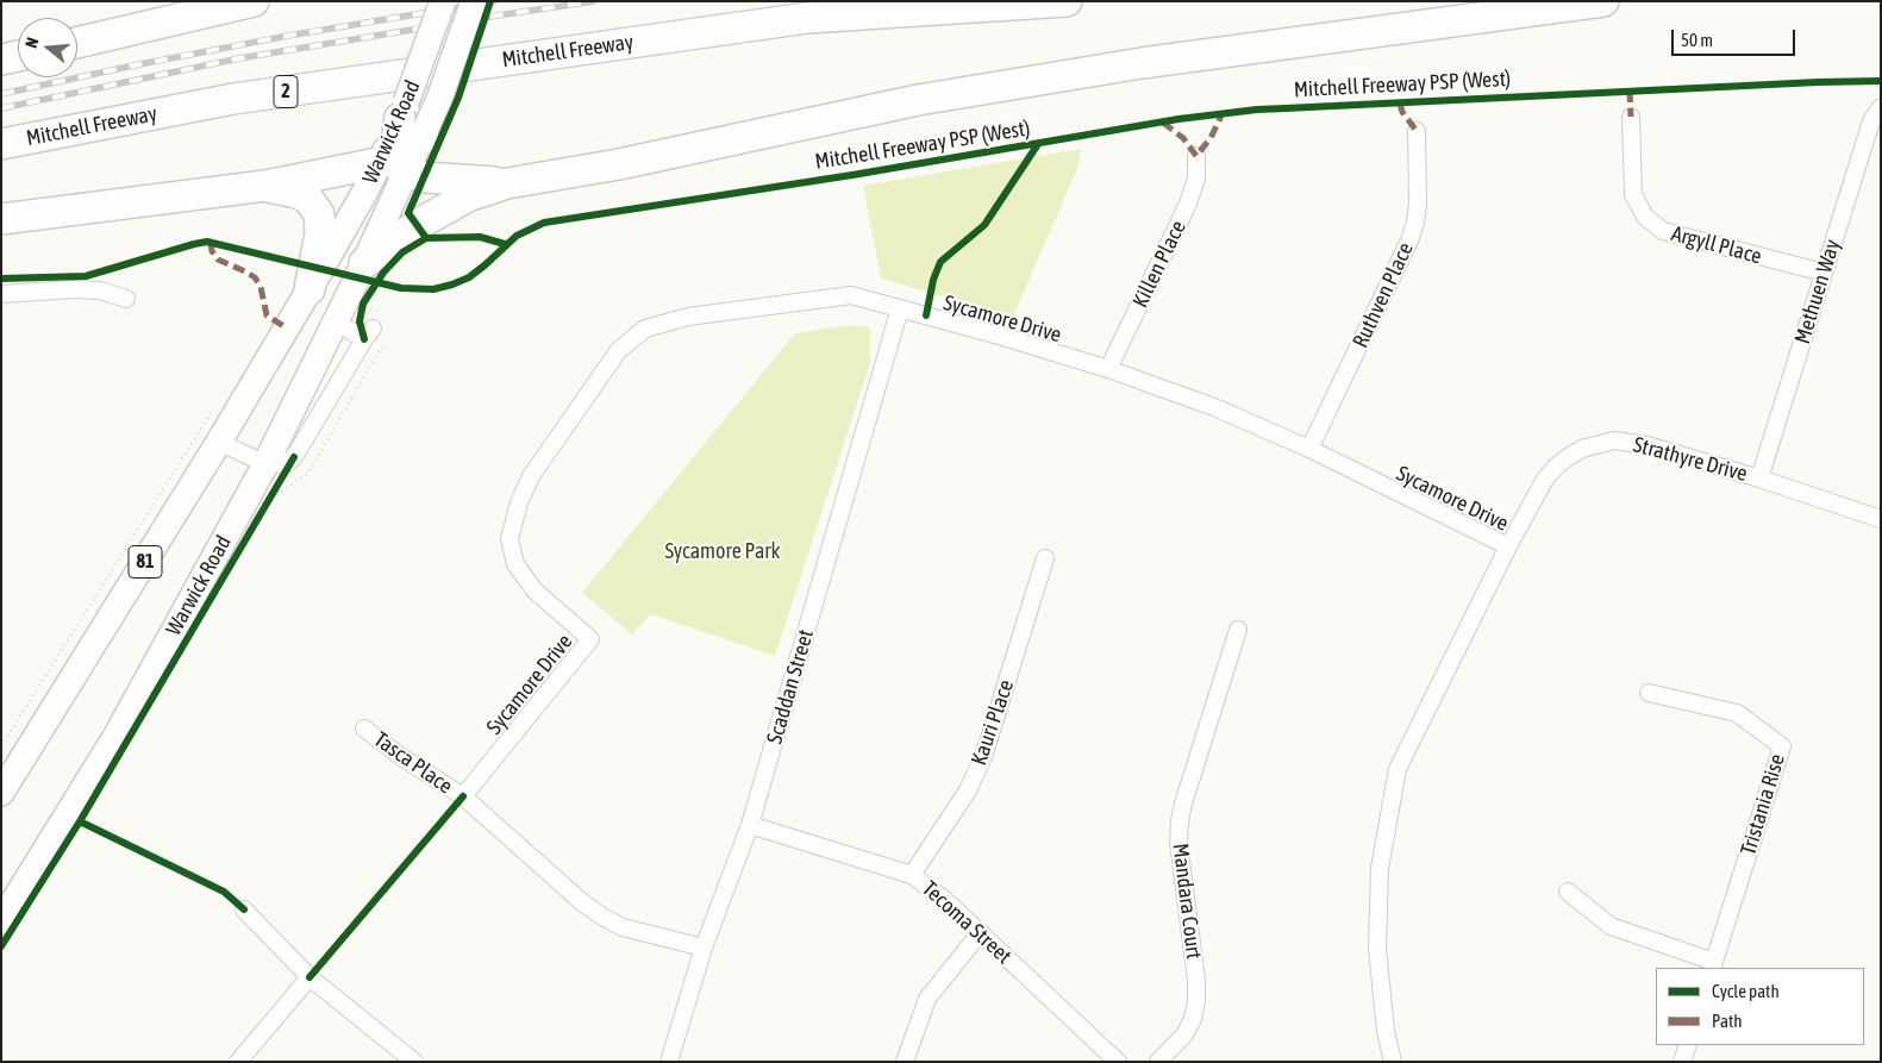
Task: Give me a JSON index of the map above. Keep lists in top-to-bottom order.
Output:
{
  "streets": {
    "highway": ["Mitchell Freeway", "2"],
    "main road": ["Warwick Road", "81"],
    "street": [
      "Argyll Place",
      "Killen Place",
      "Methuen Way",
      "Ruthven Place",
      "Sycamore Drive",
      "Strathyre Drive",
      "Scaddan Street",
      "Kauri Place",
      "Tasca Place",
      "Tristania Rise",
      "Mandara Court",
      "Tecoma Street"
    ],
    "cycle path": ["Mitchell Freeway PSP (West)"]
  },
  "crossings": [
    ["Argyll Place", "Methuen Way"],
    ["Killen Place", "Sycamore Drive"],
    ["Methuen Way", "Strathyre Drive"],
    ["Ruthven Place", "Sycamore Drive"],
    ["Sycamore Drive", "Strathyre Drive"],
    ["Sycamore Drive", "Scaddan Street"],
    ["Sycamore Drive", "Tasca Place"],
    ["Scaddan Street", "Tecoma Street"],
    ["Kauri Place", "Tecoma Street"]
  ],
  "parks": ["Sycamore Park"],
  "legend": ["Cycle path", "Path"],
  "scale_bar": "50 m",
  "north": "left"
}
